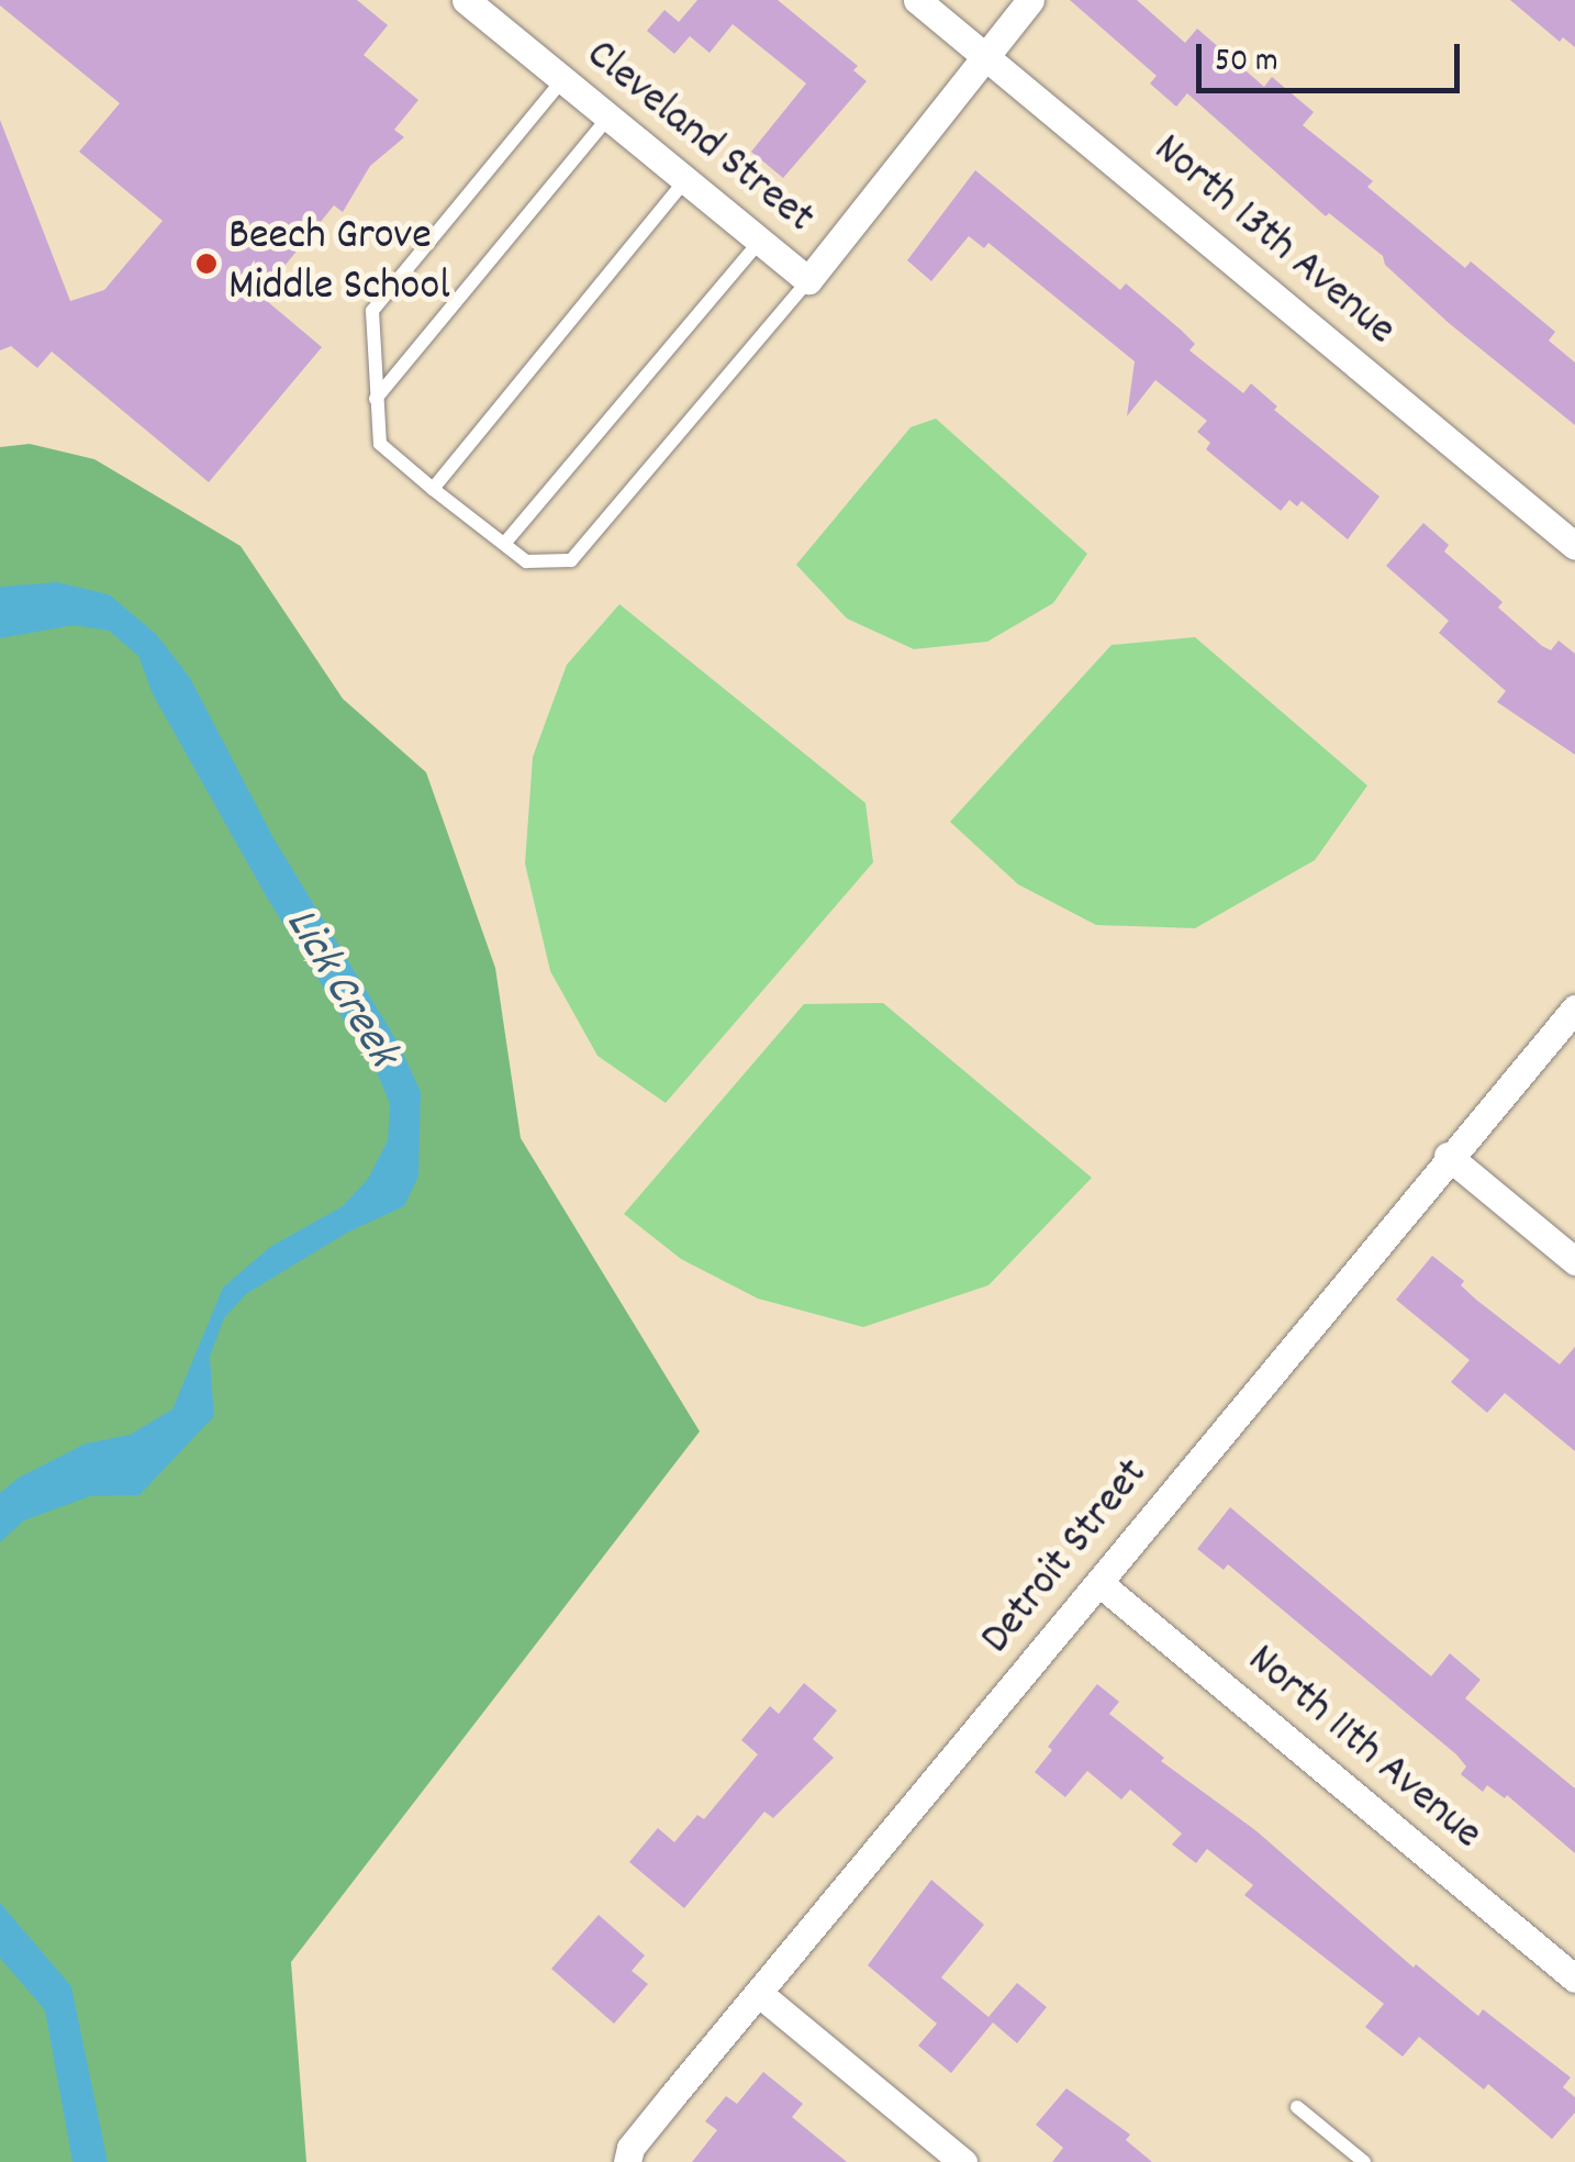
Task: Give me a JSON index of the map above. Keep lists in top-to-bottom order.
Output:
{
  "streets": {
    "street": [
      "Cleveland Street",
      "North 13th Avenue",
      "Detroit Street",
      "North 11th Avenue"
    ]
  },
  "crossings": [
    ["Cleveland Street", "North 13th Avenue"],
    ["Detroit Street", "North 11th Avenue"]
  ],
  "water": ["Lick Creek"],
  "places": ["Beech Grove Middle School"],
  "scale_bar": "50 m"
}
